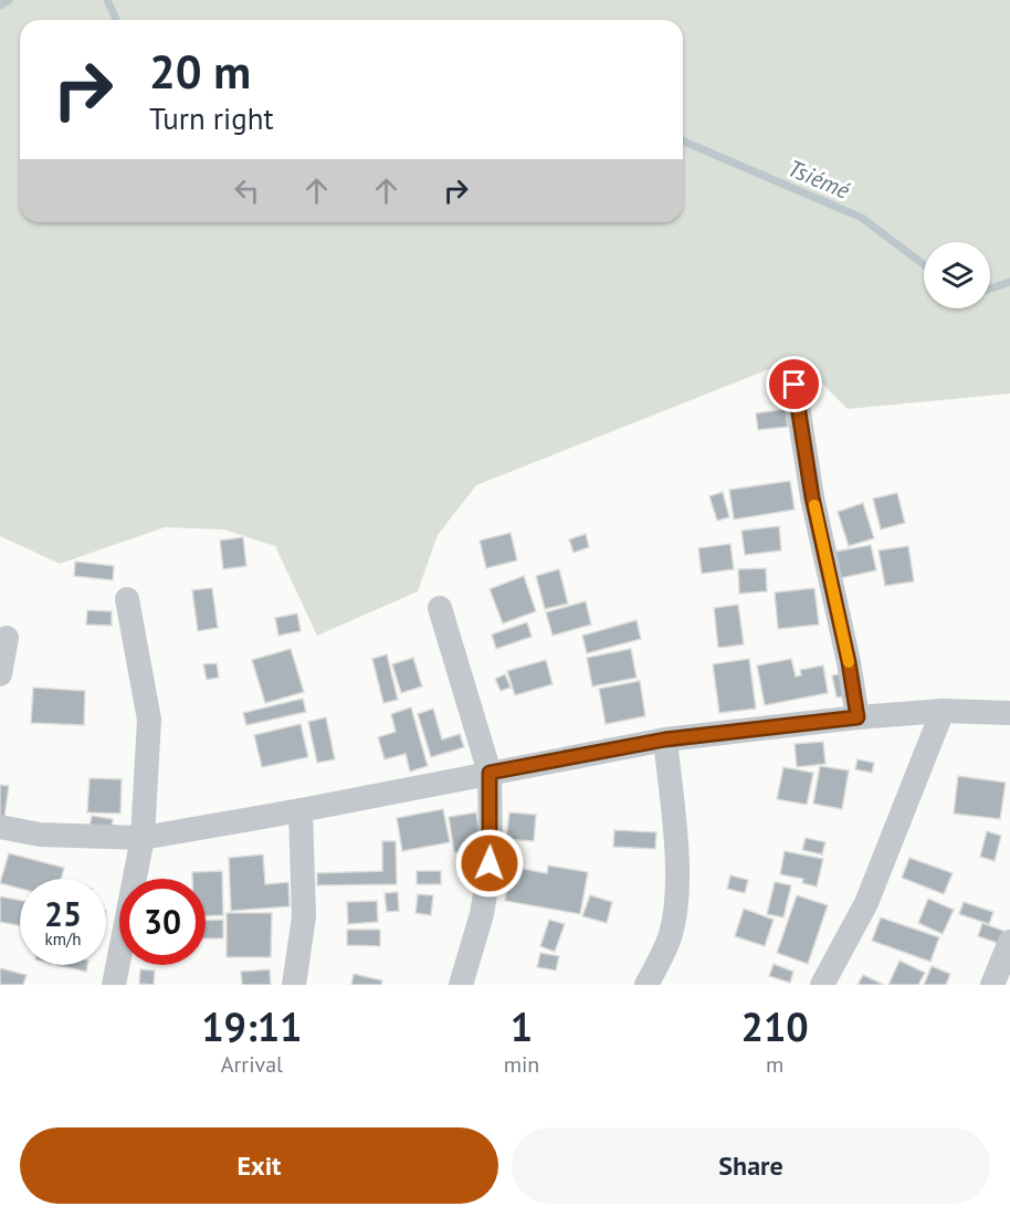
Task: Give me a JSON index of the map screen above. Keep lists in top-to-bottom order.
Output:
{
  "water": ["Tsiémé"],
  "page": {
    "turn": ["20 m", "Turn right"],
    "speed": "25 km/h",
    "limit": "30",
    "eta": [
      "19:11",
      "Arrival",
      "1",
      "min",
      "210",
      "m"
    ],
    "buttons": ["Exit", "Share"]
  }
}
